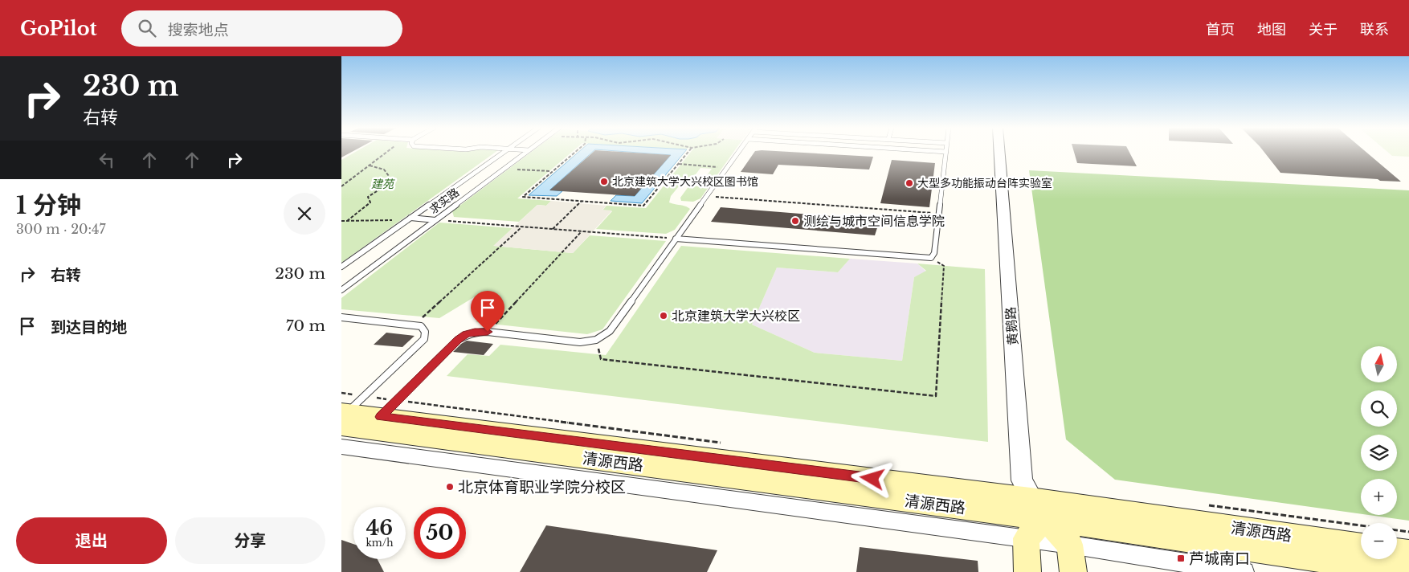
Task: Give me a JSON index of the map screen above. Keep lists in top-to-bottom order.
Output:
{
  "streets": {
    "main road": ["清源西路"],
    "street": ["黄鹅路"],
    "lane": ["求实路"]
  },
  "crossings": [
    ["黄鹅路", "清源西路"]
  ],
  "parks": ["建苑"],
  "places": {
    "other": [
      "北京建筑大学大兴校区图书馆",
      "大型多功能振动台阵实验室",
      "测绘与城市空间信息学院",
      "北京建筑大学大兴校区",
      "北京体育职业学院分校区"
    ],
    "transit": ["芦城南口"]
  },
  "north": "top",
  "page": {
    "header": "GoPilot",
    "search": "搜索地点",
    "nav": [
      "首页",
      "地图",
      "关于",
      "联系"
    ],
    "turn": ["230 m", "右转"],
    "heading": ["1 分钟", "300 m · 20:47"],
    "list": [
      {
        "name": "右转",
        "value": "230 m"
      },
      {
        "name": "到达目的地",
        "value": "70 m"
      }
    ],
    "map_buttons": ["+", "−"],
    "speed": "46 km/h",
    "limit": "50",
    "buttons": ["退出", "分享"]
  }
}
